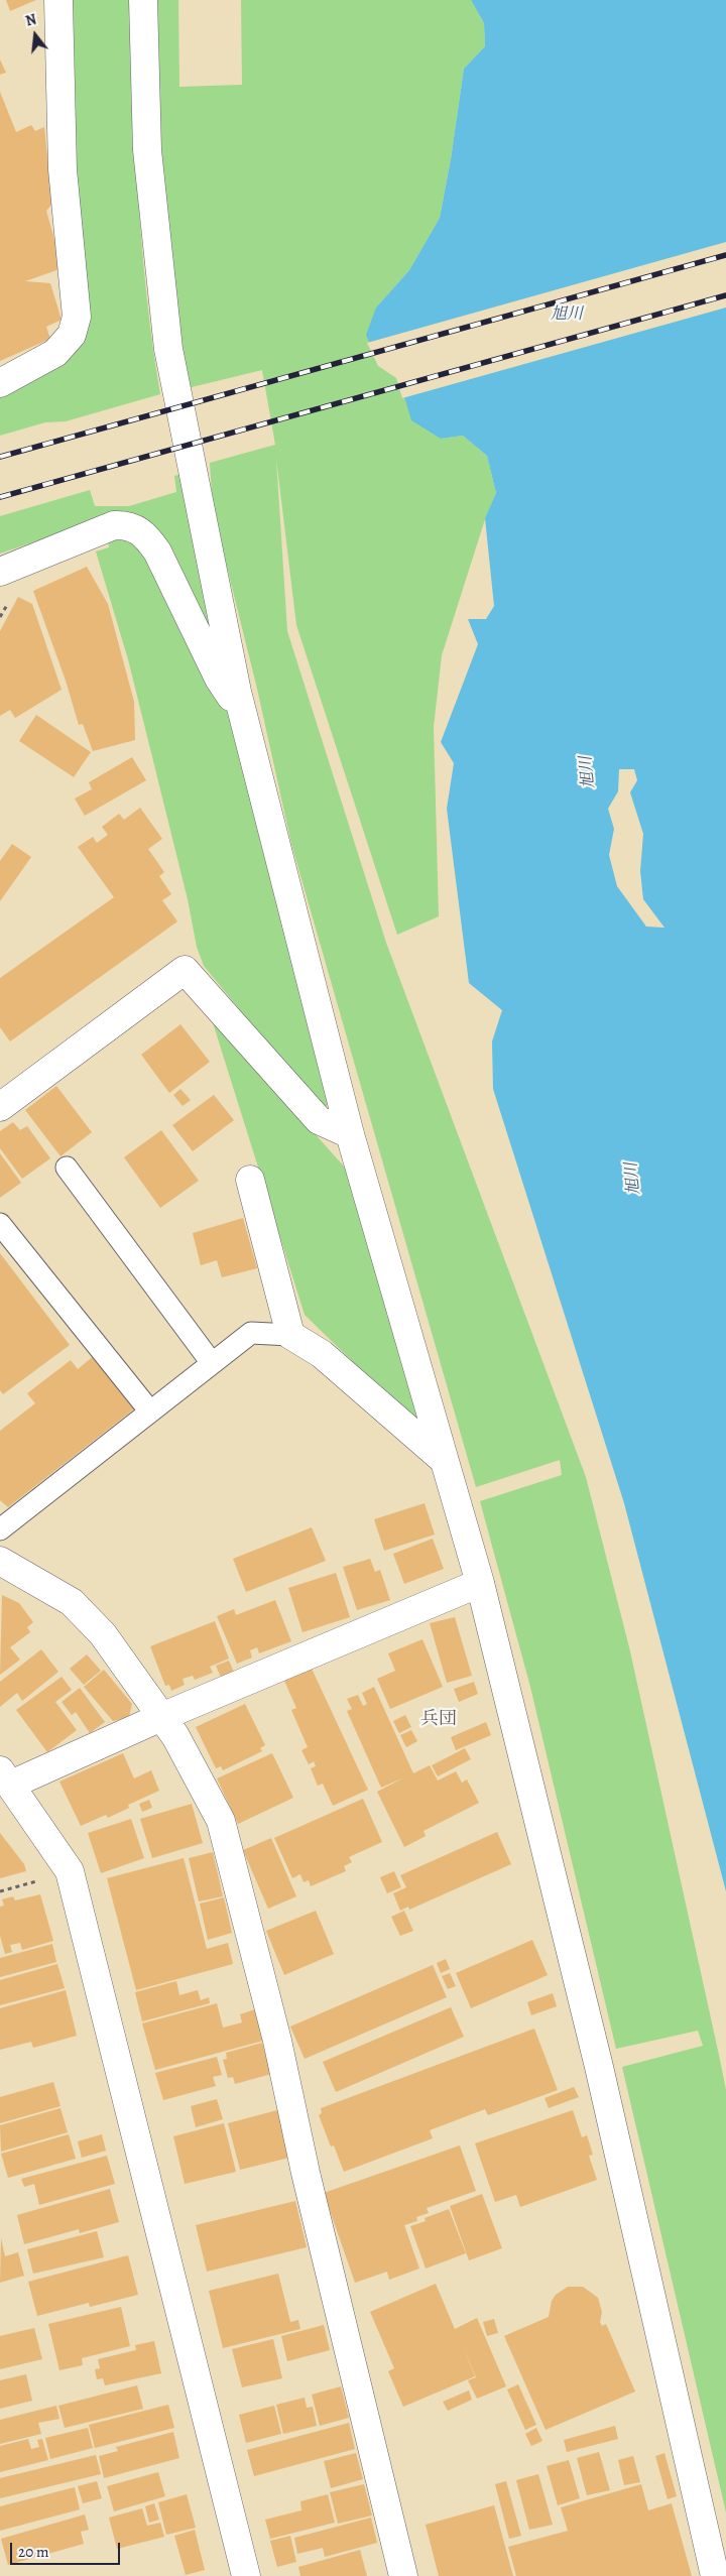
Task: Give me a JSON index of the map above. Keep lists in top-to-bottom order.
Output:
{
  "districts": ["兵団"],
  "water": ["旭川"],
  "scale_bar": "20 m",
  "north": "top"
}
